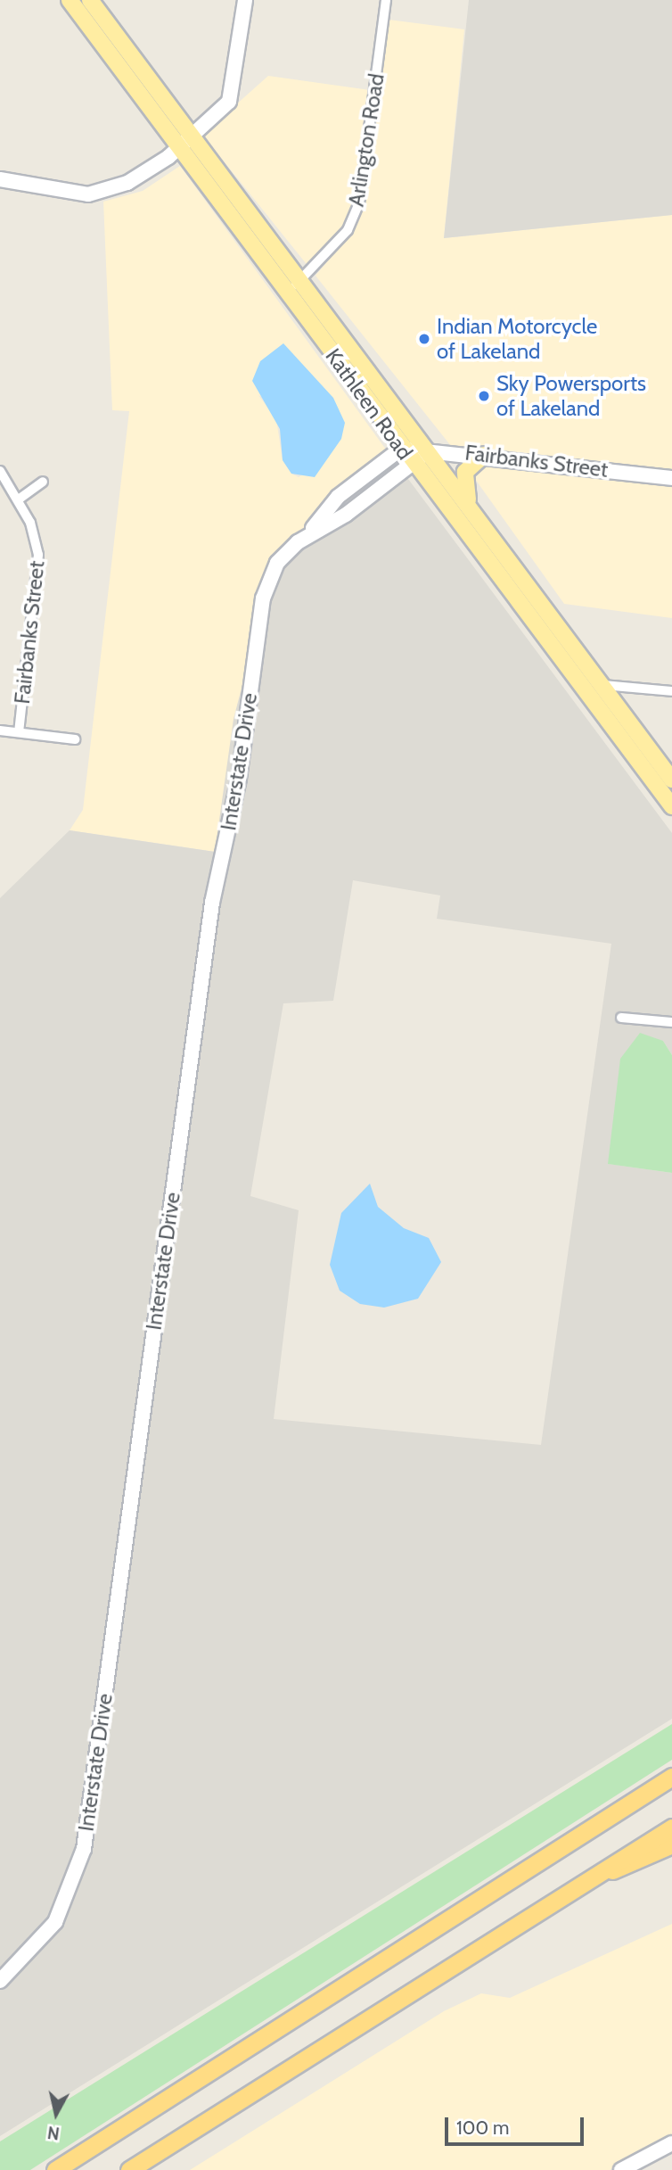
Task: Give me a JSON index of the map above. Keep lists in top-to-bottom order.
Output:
{
  "streets": {
    "main road": ["Kathleen Road"],
    "street": ["Arlington Road", "Fairbanks Street", "Interstate Drive"]
  },
  "crossings": [
    ["Arlington Road", "Kathleen Road"],
    ["Kathleen Road", "Fairbanks Street"],
    ["Kathleen Road", "Interstate Drive"],
    ["Fairbanks Street", "Interstate Drive"]
  ],
  "places": ["Indian Motorcycle of Lakeland", "Sky Powersports of Lakeland"],
  "scale_bar": "100 m",
  "north": "bottom"
}
